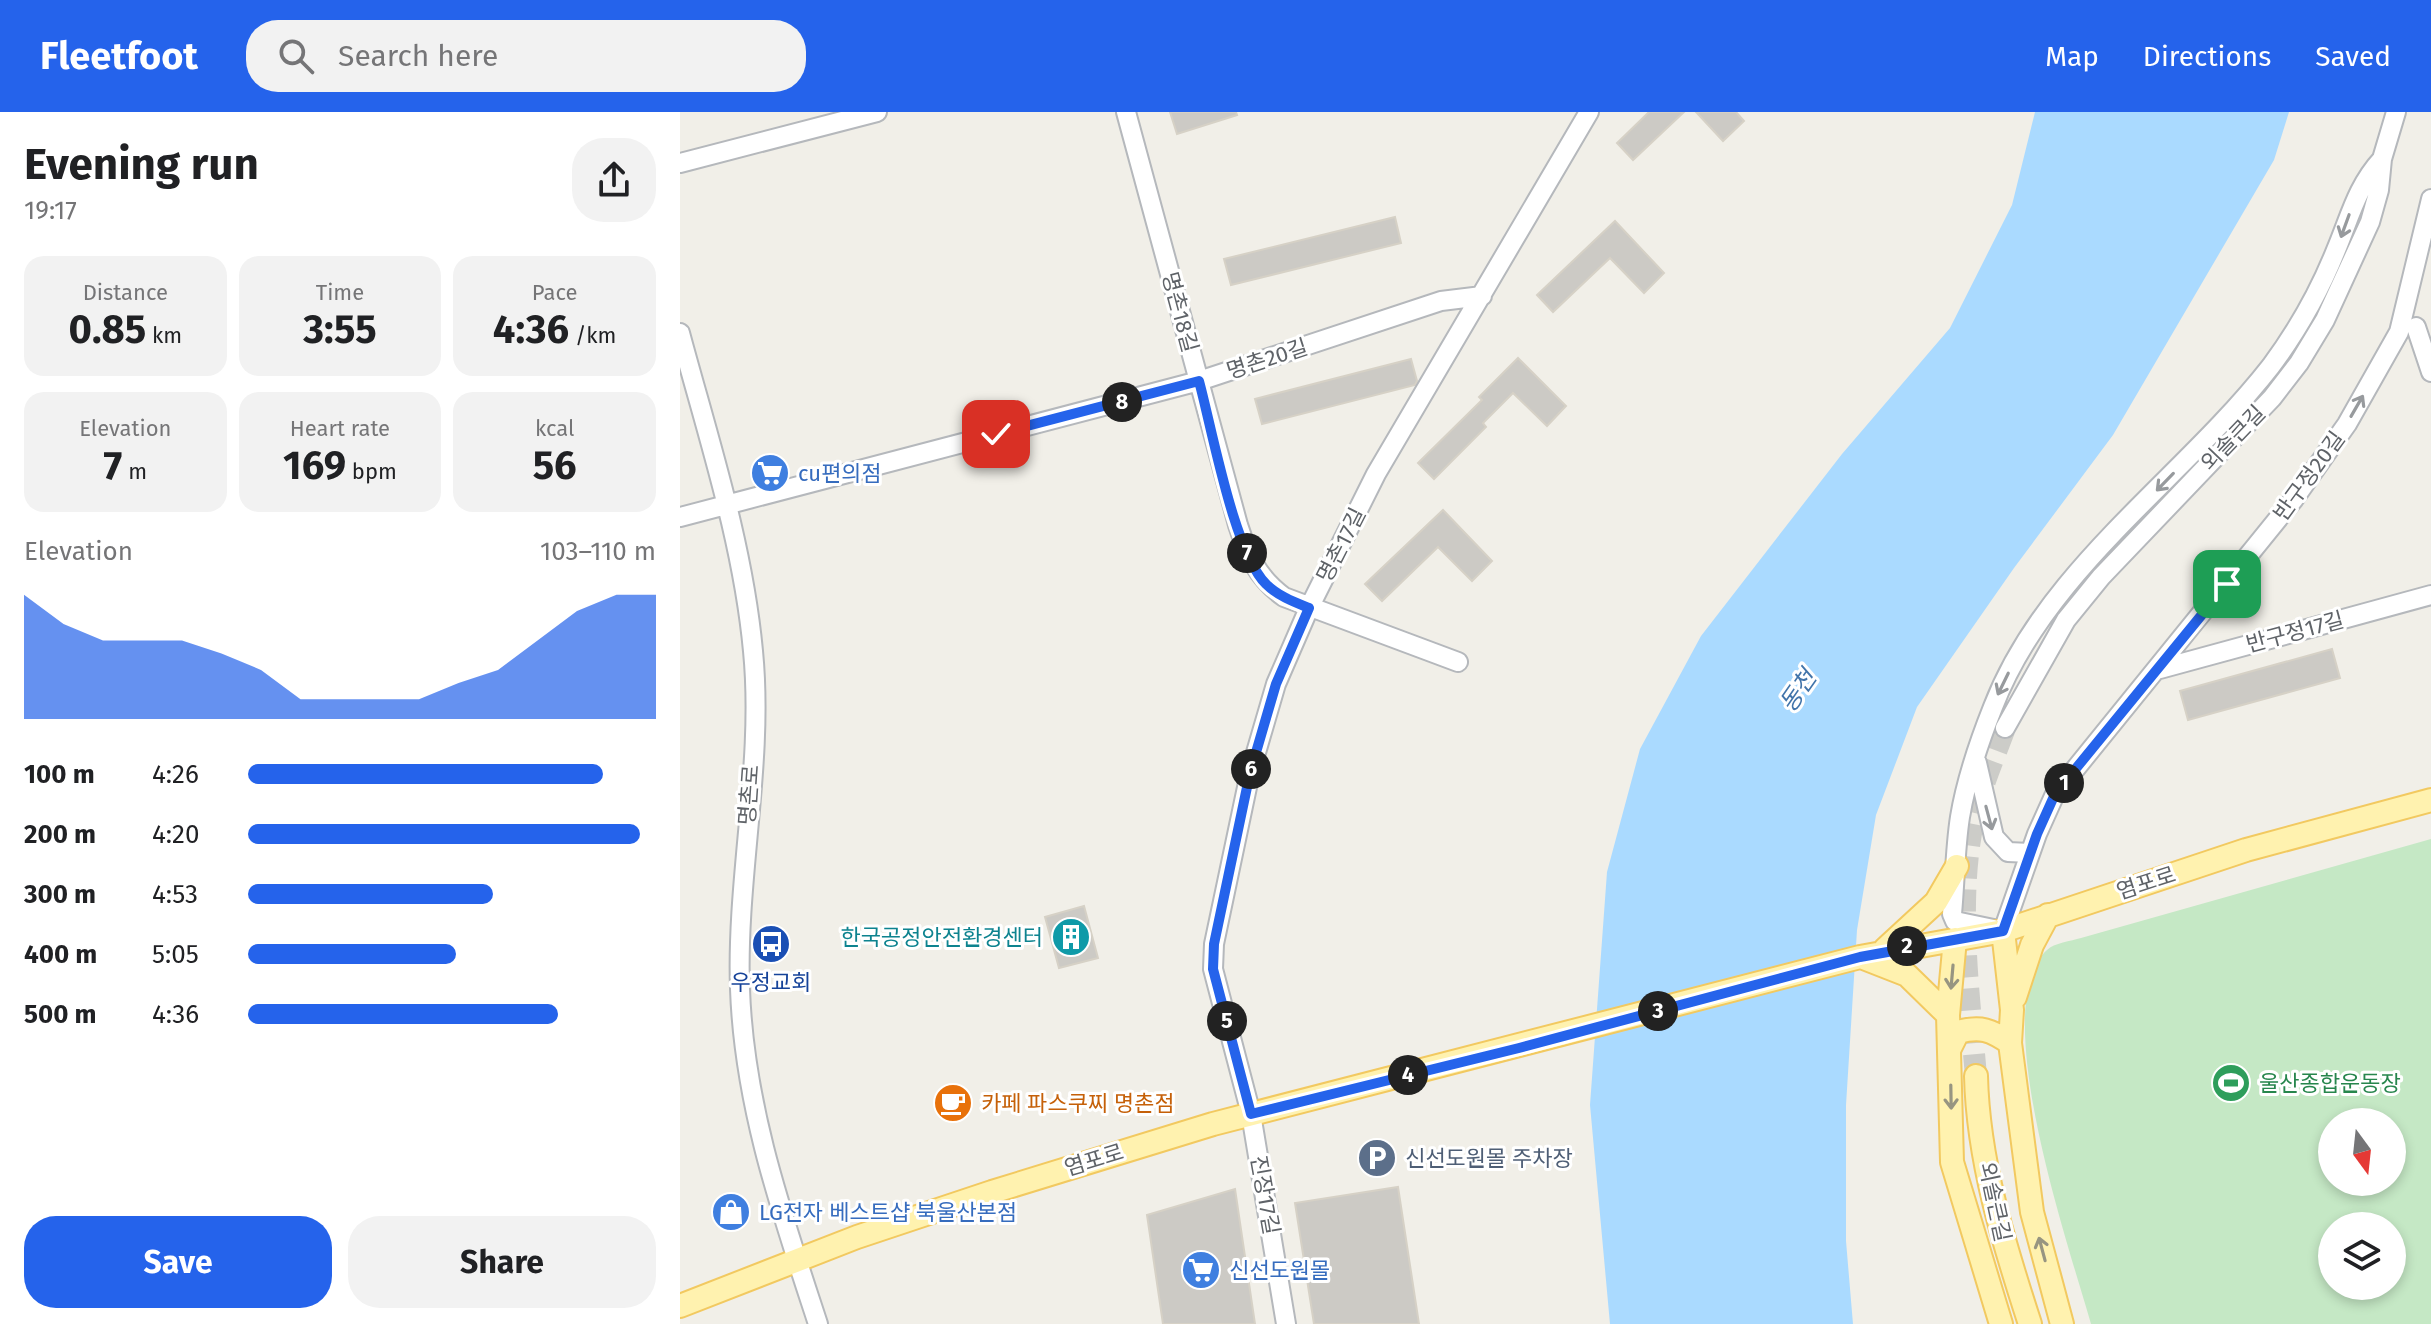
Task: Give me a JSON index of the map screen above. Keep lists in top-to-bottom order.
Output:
{
  "streets": {
    "main road": ["외솔큰길", "염포로"],
    "street": [
      "명촌18길",
      "명촌20길",
      "반구정20길",
      "명촌17길",
      "반구정17길",
      "명촌로",
      "진장17길"
    ]
  },
  "crossings": [
    ["명촌18길", "명촌20길"],
    ["명촌18길", "명촌17길"],
    ["명촌20길", "명촌17길"],
    ["명촌20길", "명촌로"],
    ["반구정20길", "반구정17길"],
    ["반구정20길", "염포로"],
    ["명촌17길", "염포로"],
    ["명촌17길", "진장17길"],
    ["명촌로", "염포로"],
    ["염포로", "진장17길"]
  ],
  "water": ["동천"],
  "places": {
    "supermarket": ["cu편의점", "신선도원몰"],
    "building": ["한국공정안전환경센터"],
    "bus stop": ["우정교회"],
    "sports": ["울산종합운동장"],
    "cafe": ["카페 파스쿠찌 명촌점"],
    "parking": ["신선도원몰 주차장"],
    "shop": ["LG전자 베스트샵 북울산본점"]
  },
  "north": "bottom",
  "page": {
    "header": "Fleetfoot",
    "search": "Search here",
    "nav": ["Map", "Directions", "Saved"],
    "heading": ["Evening run", "19:17"],
    "stats": [
      ["Distance", "0.85 km"],
      ["Time", "3:55"],
      ["Pace", "4:36 /km"],
      ["Elevation", "7 m"],
      ["Heart rate", "169 bpm"],
      ["kcal", "56"]
    ],
    "pins": [
      "8",
      "7",
      "6",
      "1",
      "2",
      "3",
      "5",
      "4"
    ],
    "chart": ["Elevation", "103–110 m"],
    "list": [
      {
        "name": "100 m",
        "note": "4:26"
      },
      {
        "name": "200 m",
        "note": "4:20"
      },
      {
        "name": "300 m",
        "note": "4:53"
      },
      {
        "name": "400 m",
        "note": "5:05"
      },
      {
        "name": "500 m",
        "note": "4:36"
      }
    ],
    "buttons": ["Save", "Share"]
  }
}
